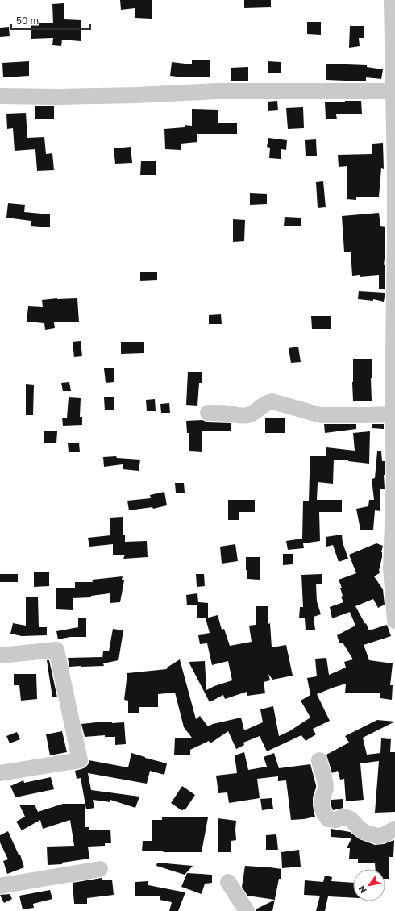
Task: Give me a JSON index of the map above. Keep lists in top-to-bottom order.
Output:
{
  "scale_bar": "50 m",
  "north": "bottom left"
}
